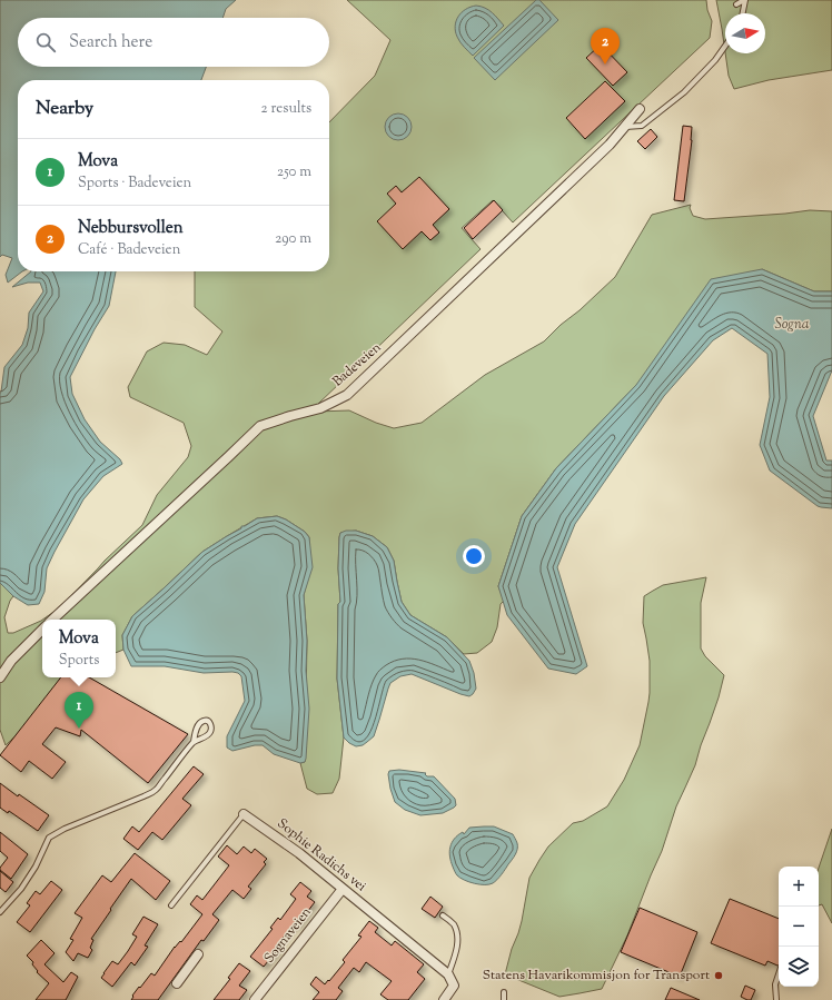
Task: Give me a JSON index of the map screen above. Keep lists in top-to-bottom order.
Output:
{
  "streets": {
    "street": ["Badeveien", "Sophie Radichs vei", "Sognaveien"]
  },
  "crossings": [
    ["Sophie Radichs vei", "Sognaveien"]
  ],
  "water": ["Sogna"],
  "places": ["Statens Havarikommisjon for Transport"],
  "north": "right",
  "page": {
    "search": "Search here",
    "pins": ["2", "1"],
    "heading": ["Nearby", "2 results"],
    "list": [
      {
        "mark": "1",
        "name": "Mova",
        "note": "Sports · Badeveien",
        "value": "250 m"
      },
      {
        "mark": "2",
        "name": "Nebbursvollen",
        "note": "Café · Badeveien",
        "value": "290 m"
      }
    ],
    "popup": ["Mova", "Sports"],
    "map_buttons": ["+", "−"]
  }
}
